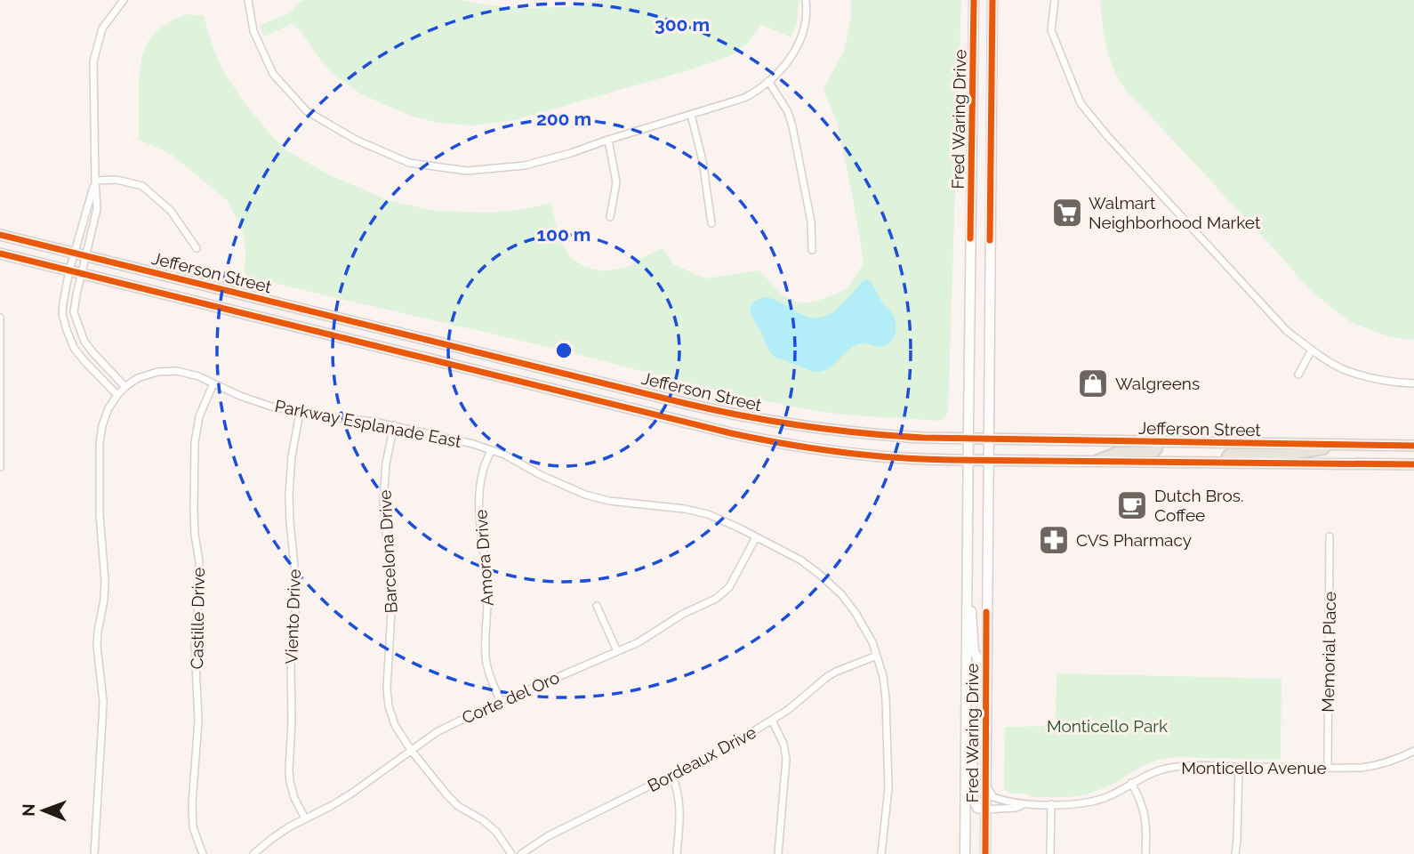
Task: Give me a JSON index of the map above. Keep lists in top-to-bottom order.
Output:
{
  "streets": {
    "main road": ["Fred Waring Drive", "Jefferson Street"],
    "street": [
      "Parkway Esplanade East",
      "Barcelona Drive",
      "Amora Drive",
      "Viento Drive",
      "Castille Drive",
      "Memorial Place",
      "Corte del Oro",
      "Bordeaux Drive",
      "Monticello Avenue"
    ]
  },
  "crossings": [
    ["Fred Waring Drive", "Jefferson Street"],
    ["Fred Waring Drive", "Monticello Avenue"],
    ["Parkway Esplanade East", "Barcelona Drive"],
    ["Parkway Esplanade East", "Amora Drive"],
    ["Parkway Esplanade East", "Viento Drive"],
    ["Parkway Esplanade East", "Castille Drive"],
    ["Parkway Esplanade East", "Corte del Oro"],
    ["Parkway Esplanade East", "Bordeaux Drive"],
    ["Barcelona Drive", "Corte del Oro"],
    ["Amora Drive", "Corte del Oro"],
    ["Viento Drive", "Corte del Oro"],
    ["Memorial Place", "Monticello Avenue"]
  ],
  "parks": ["Monticello Park"],
  "places": {
    "supermarket": ["Walmart Neighborhood Market"],
    "shop": ["Walgreens"],
    "cafe": ["Dutch Bros. Coffee"],
    "pharmacy": ["CVS Pharmacy"]
  },
  "north": "left",
  "rings": ["300 m", "200 m", "100 m"]
}
